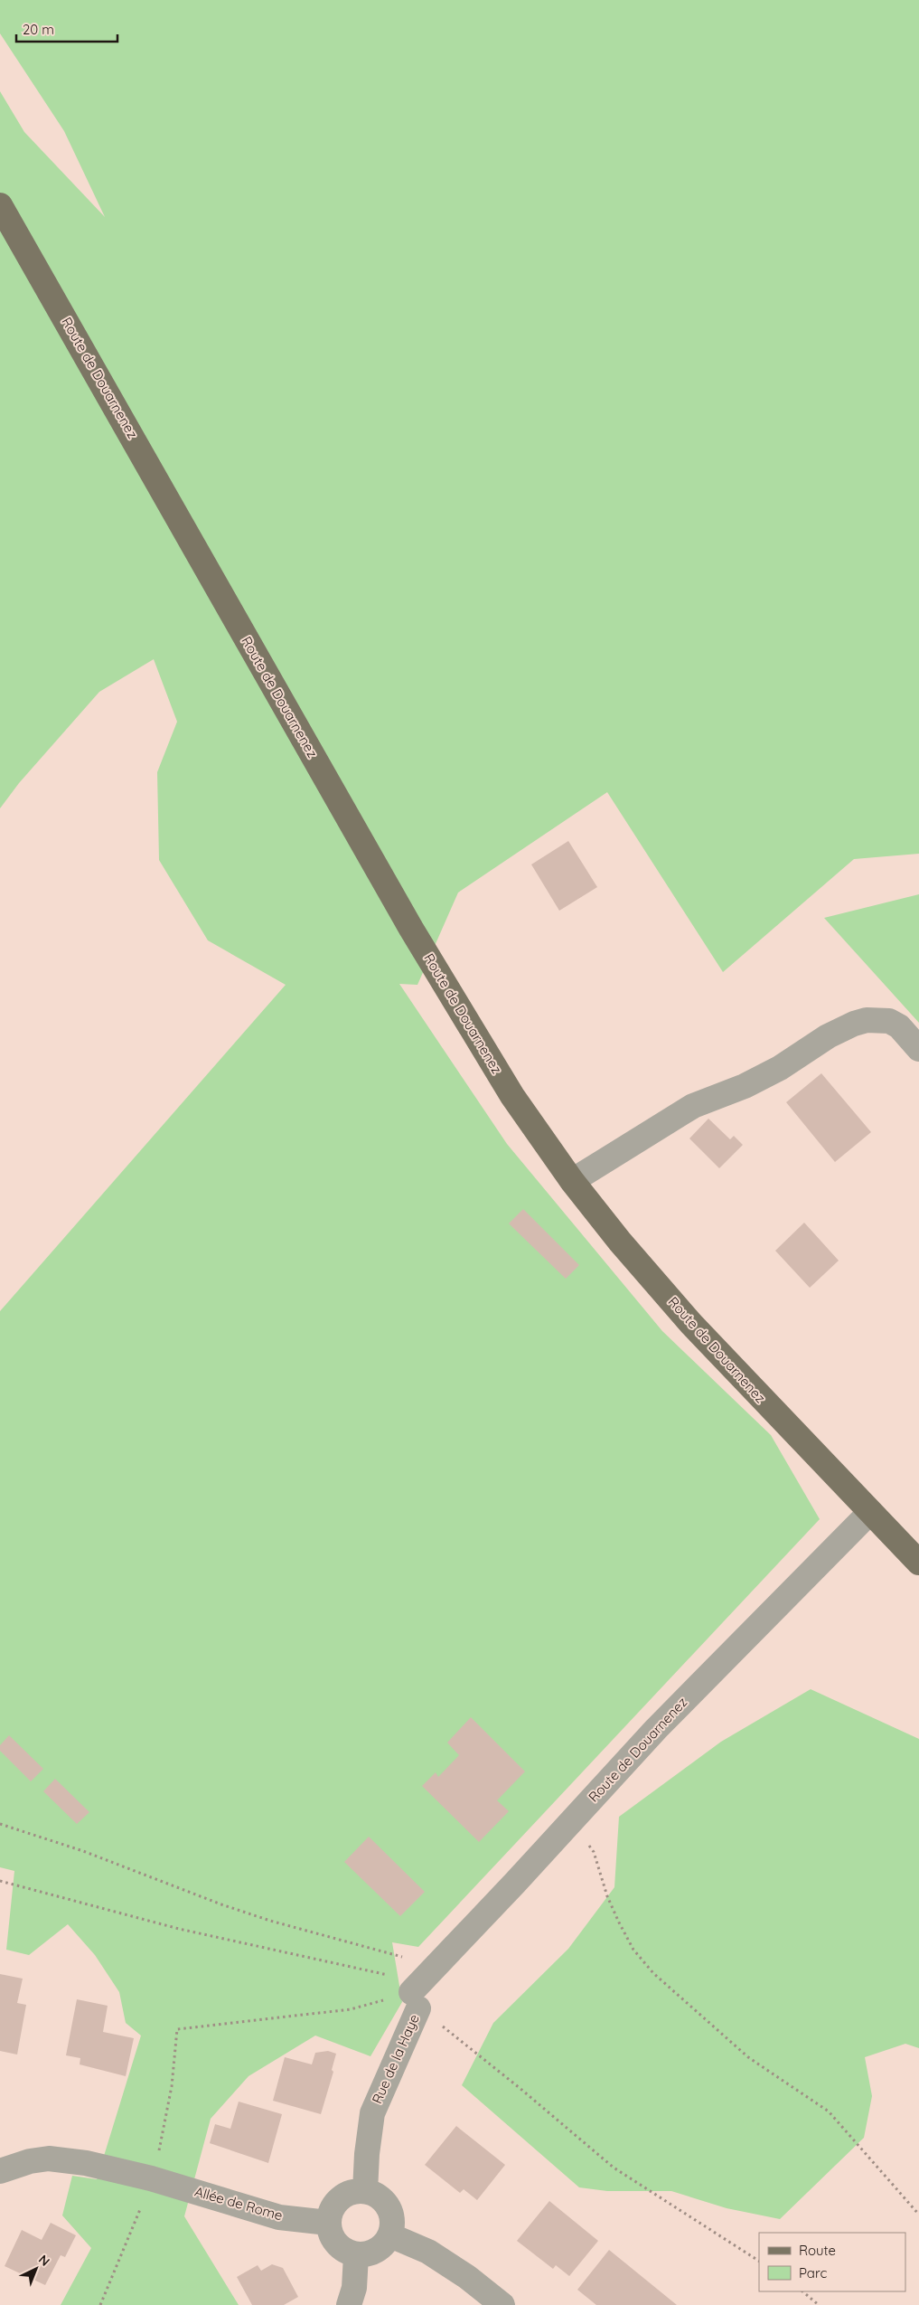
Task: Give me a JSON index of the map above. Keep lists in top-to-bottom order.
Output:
{
  "streets": {
    "main road": ["Route de Douarnenez"],
    "street": ["Rue de la Haye", "Allée de Rome"]
  },
  "crossings": [
    ["Route de Douarnenez", "Rue de la Haye"],
    ["Rue de la Haye", "Allée de Rome"]
  ],
  "legend": ["Route", "Parc"],
  "scale_bar": "20 m",
  "north": "top right"
}
